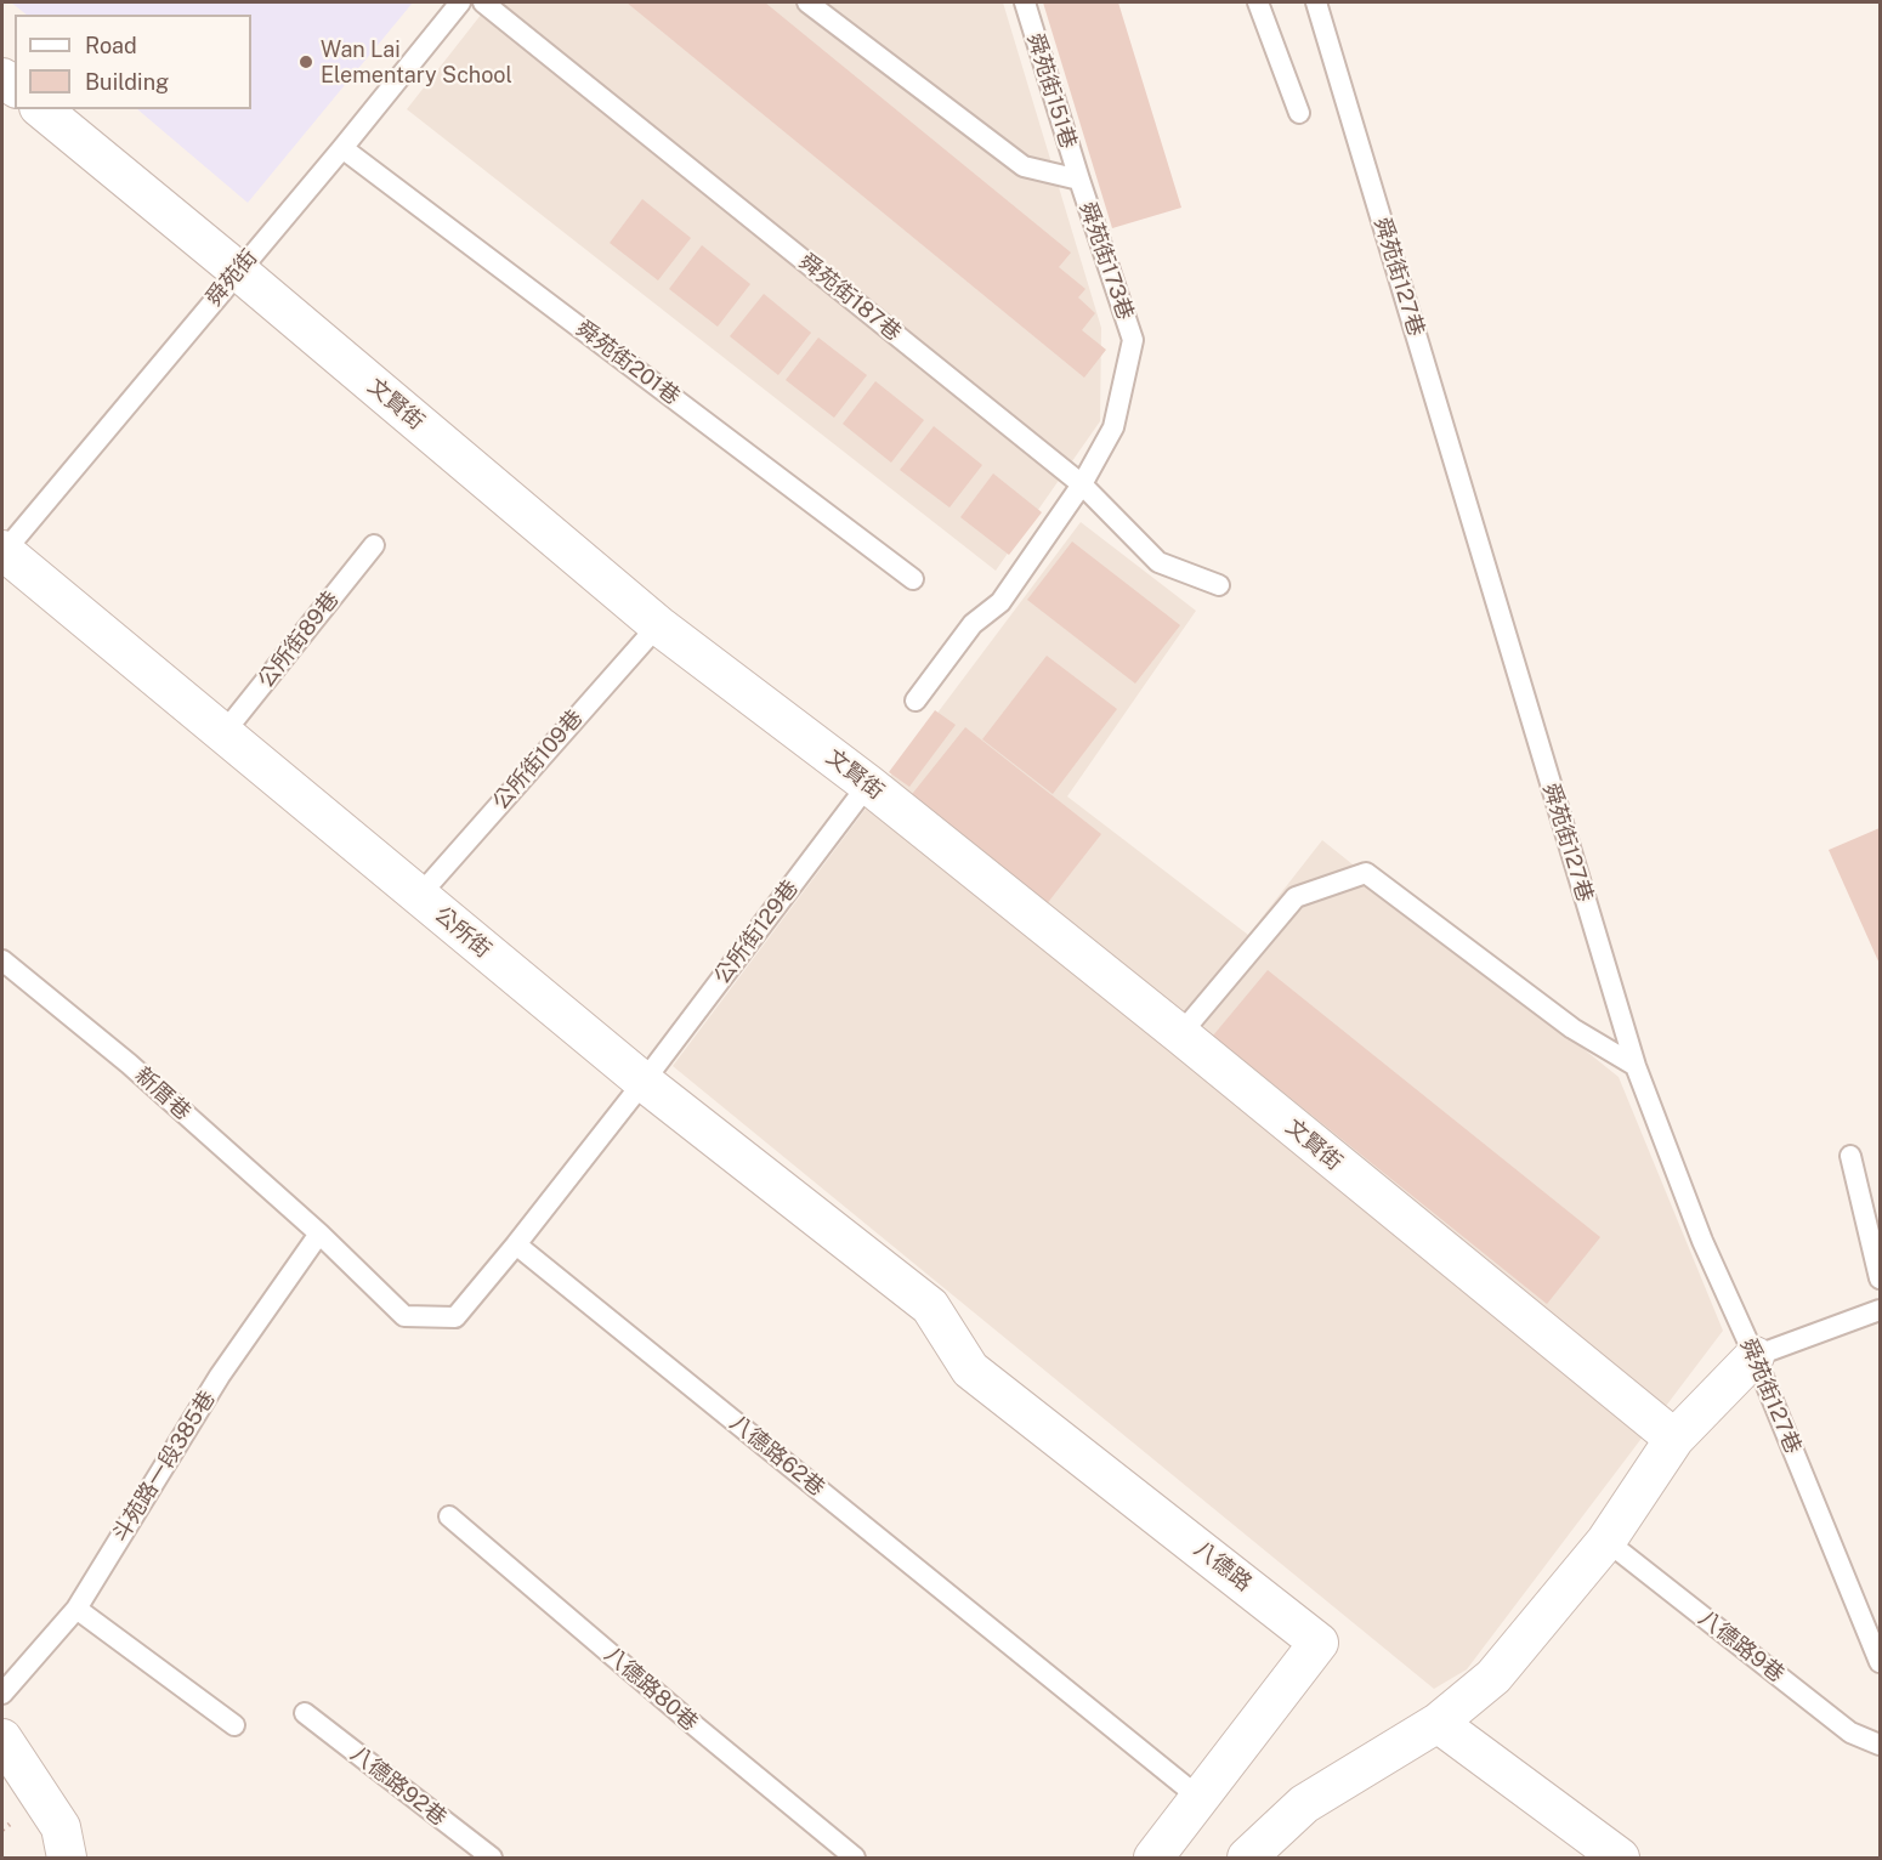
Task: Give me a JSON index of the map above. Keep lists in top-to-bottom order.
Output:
{
  "streets": {
    "street": ["文賢街", "公所街", "八德路"],
    "lane": [
      "舜苑街151巷",
      "舜苑街173巷",
      "舜苑街127巷",
      "舜苑街",
      "舜苑街187巷",
      "舜苑街201巷",
      "公所街89巷",
      "公所街109巷",
      "公所街129巷",
      "新厝巷",
      "八德路62巷",
      "斗苑路一段385巷",
      "八德路9巷",
      "八德路80巷",
      "八德路92巷"
    ]
  },
  "crossings": [
    ["舜苑街151巷", "舜苑街173巷"],
    ["舜苑街173巷", "舜苑街187巷"],
    ["舜苑街", "舜苑街201巷"],
    ["舜苑街", "文賢街"],
    ["舜苑街", "公所街"],
    ["文賢街", "公所街109巷"],
    ["文賢街", "公所街129巷"],
    ["公所街89巷", "公所街"],
    ["公所街109巷", "公所街"],
    ["公所街", "公所街129巷"],
    ["公所街", "八德路"],
    ["新厝巷", "八德路62巷"],
    ["新厝巷", "斗苑路一段385巷"],
    ["八德路62巷", "八德路"]
  ],
  "places": ["Wan Lai Elementary School"],
  "legend": ["Road", "Building"]
}
